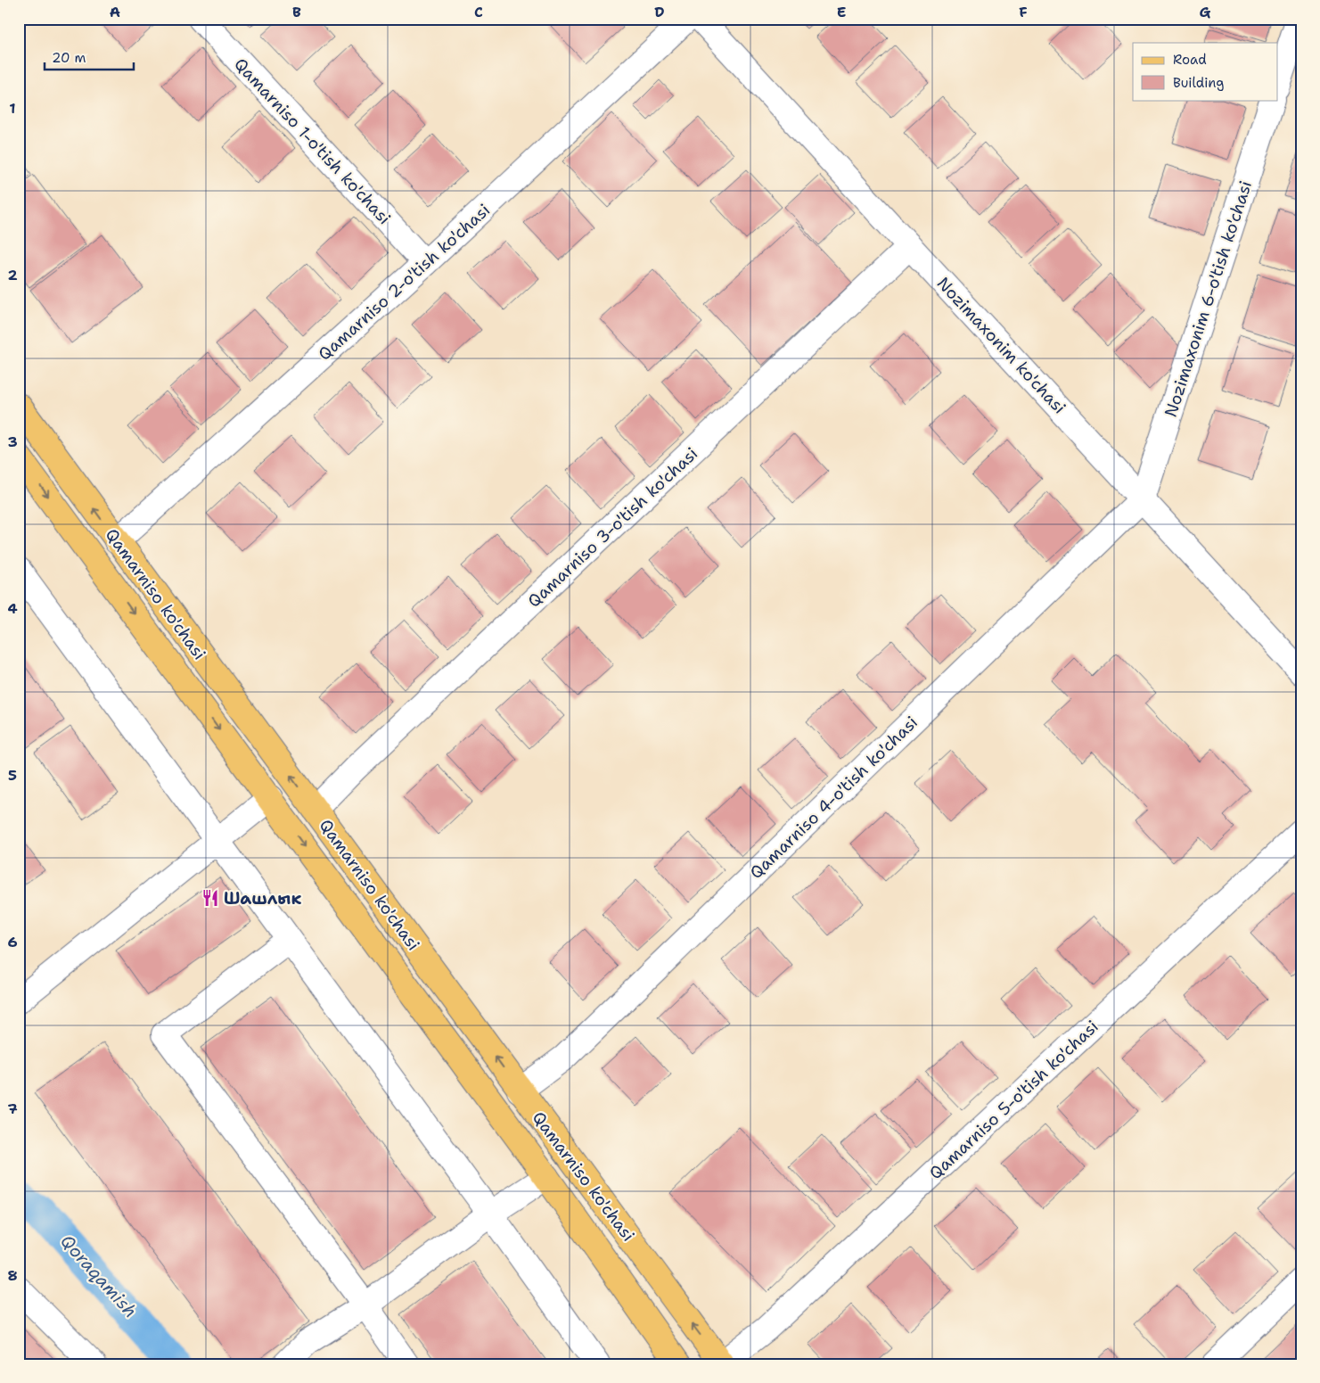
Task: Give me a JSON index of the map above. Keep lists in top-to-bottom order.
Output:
{
  "streets": {
    "main road": ["Qamarniso ko'chasi"],
    "street": [
      "Qamarniso 1-o'tish ko'chasi",
      "Qamarniso 2-o'tish ko'chasi",
      "Nozimaxonim 6-o'tish ko'chasi",
      "Nozimaxonim ko'chasi",
      "Qamarniso 3-o'tish ko'chasi",
      "Qamarniso 4-o'tish ko'chasi",
      "Qamarniso 5-o'tish ko'chasi"
    ]
  },
  "crossings": [
    ["Qamarniso 1-o'tish ko'chasi", "Qamarniso 2-o'tish ko'chasi"],
    ["Qamarniso 2-o'tish ko'chasi", "Qamarniso ko'chasi"],
    ["Nozimaxonim 6-o'tish ko'chasi", "Nozimaxonim ko'chasi"],
    ["Nozimaxonim 6-o'tish ko'chasi", "Qamarniso 4-o'tish ko'chasi"],
    ["Nozimaxonim ko'chasi", "Qamarniso 3-o'tish ko'chasi"],
    ["Nozimaxonim ko'chasi", "Qamarniso 4-o'tish ko'chasi"],
    ["Qamarniso 3-o'tish ko'chasi", "Qamarniso ko'chasi"],
    ["Qamarniso ko'chasi", "Qamarniso 4-o'tish ko'chasi"],
    ["Qamarniso ko'chasi", "Qamarniso 5-o'tish ko'chasi"]
  ],
  "water": ["Qoraqamish"],
  "places": {
    "restaurant": ["Шашлык"]
  },
  "legend": ["Road", "Building"],
  "scale_bar": "20 m",
  "grid": {
    "columns": [
      "A",
      "B",
      "C",
      "D",
      "E",
      "F",
      "G"
    ],
    "rows": [
      "1",
      "2",
      "3",
      "4",
      "5",
      "6",
      "7",
      "8"
    ]
  }
}
